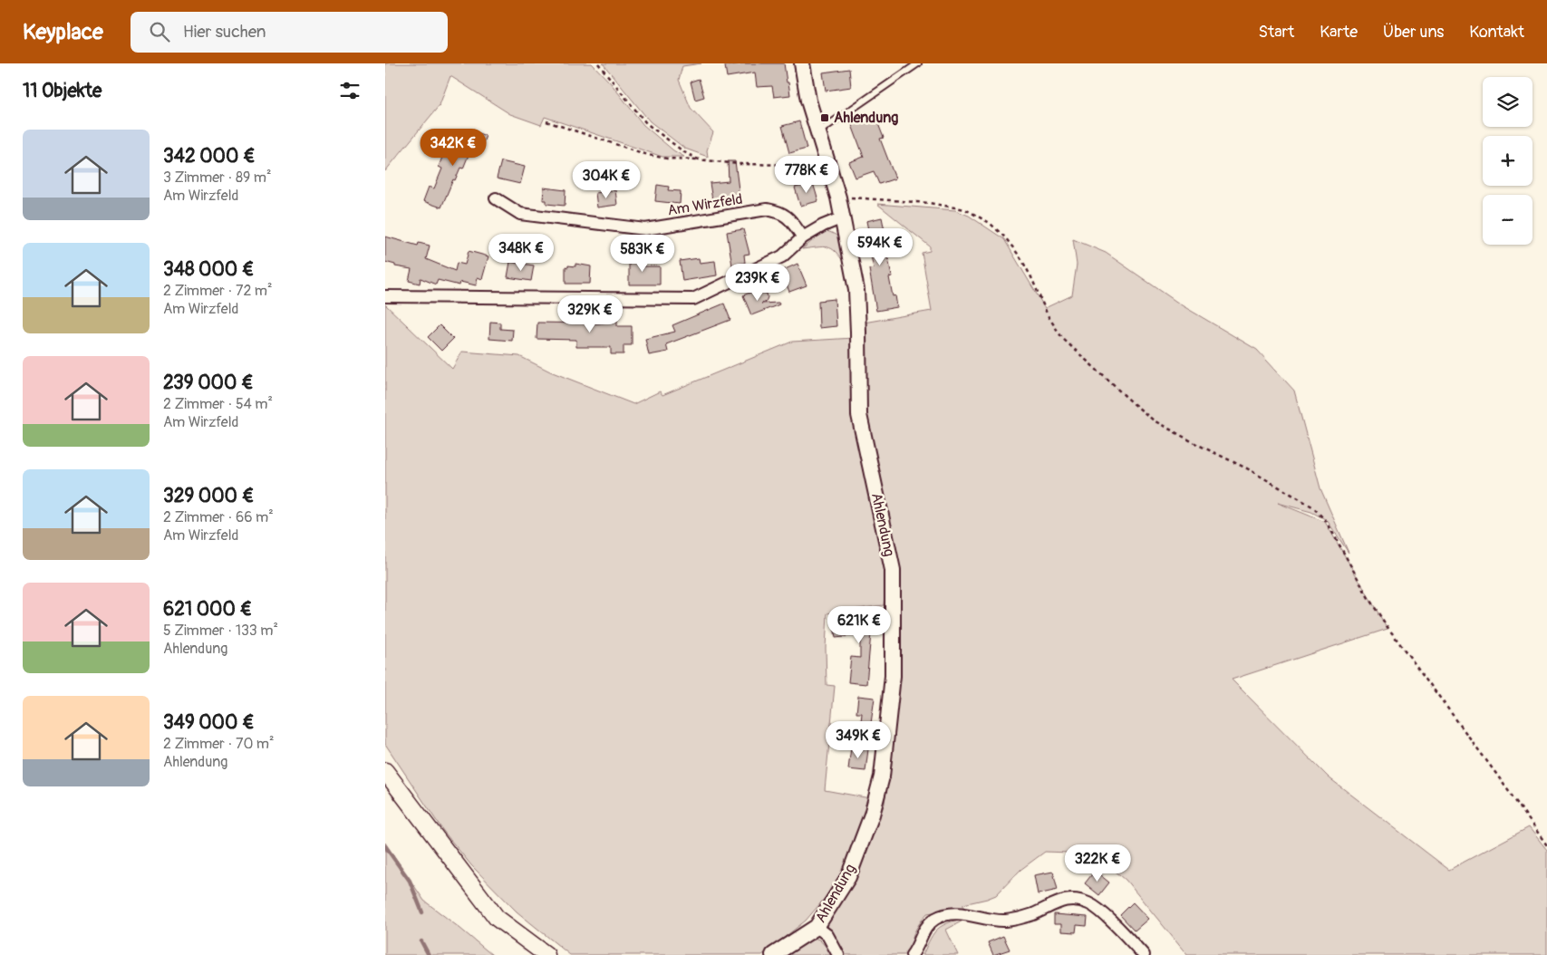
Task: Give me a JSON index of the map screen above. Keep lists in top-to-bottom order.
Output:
{
  "streets": {
    "street": ["Am Wirzfeld", "Ahlendung"]
  },
  "places": {
    "transit": ["Ahlendung"]
  },
  "page": {
    "header": "Keyplace",
    "search": "Hier suchen",
    "nav": [
      "Start",
      "Karte",
      "Über uns",
      "Kontakt"
    ],
    "heading": "11 Objekte",
    "map_buttons": ["+", "−"],
    "list": [
      {
        "name": "342 000 €",
        "note": "3 Zimmer · 89 m² · Am Wirzfeld"
      },
      {
        "name": "348 000 €",
        "note": "2 Zimmer · 72 m² · Am Wirzfeld"
      },
      {
        "name": "239 000 €",
        "note": "2 Zimmer · 54 m² · Am Wirzfeld"
      },
      {
        "name": "329 000 €",
        "note": "2 Zimmer · 66 m² · Am Wirzfeld"
      },
      {
        "name": "621 000 €",
        "note": "5 Zimmer · 133 m² · Ahlendung"
      },
      {
        "name": "349 000 €",
        "note": "2 Zimmer · 70 m² · Ahlendung"
      }
    ],
    "price": [
      "342K €",
      "778K €",
      "304K €",
      "594K €",
      "348K €",
      "583K €",
      "239K €",
      "329K €",
      "621K €",
      "349K €",
      "322K €"
    ]
  }
}
